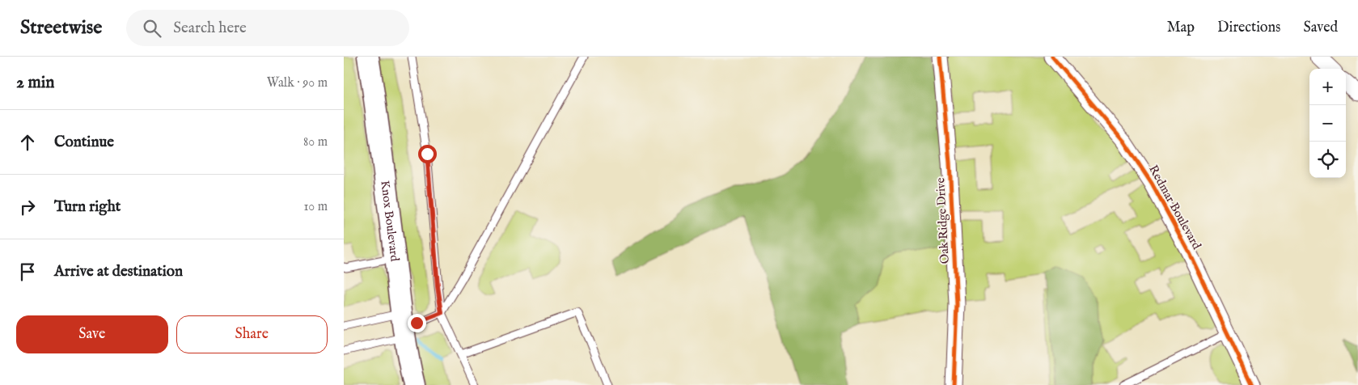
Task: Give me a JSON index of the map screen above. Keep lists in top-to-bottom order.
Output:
{
  "streets": {
    "main road": ["Knox Boulevard"],
    "street": ["Redmar Boulevard", "Oak Ridge Drive"]
  },
  "page": {
    "header": "Streetwise",
    "search": "Search here",
    "nav": ["Map", "Directions", "Saved"],
    "heading": ["2 min", "Walk · 90 m"],
    "map_buttons": ["+", "−"],
    "list": [
      ["Continue", "80 m"],
      ["Turn right", "10 m"],
      "Arrive at destination"
    ],
    "buttons": ["Save", "Share"]
  }
}
